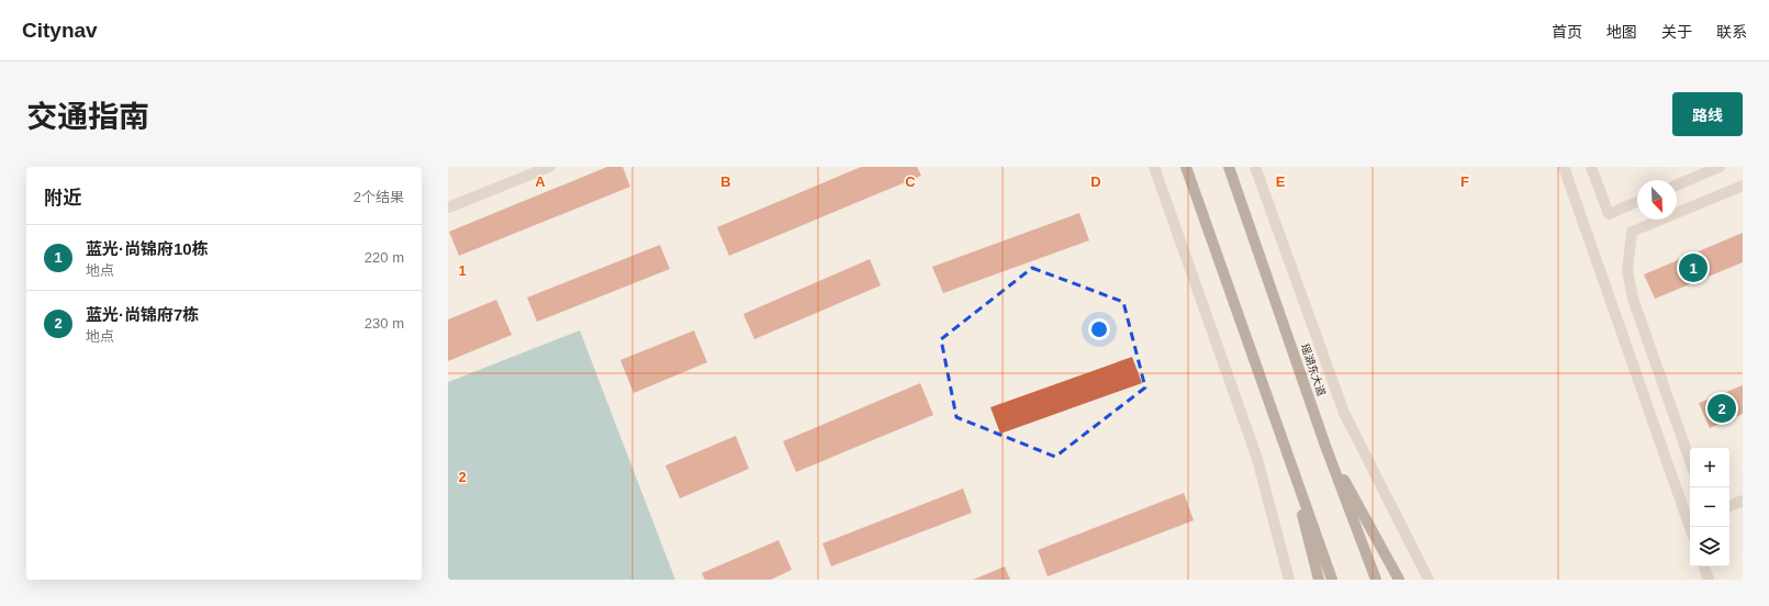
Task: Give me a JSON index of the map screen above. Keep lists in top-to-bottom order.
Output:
{
  "streets": {
    "main road": ["瑶湖东大道"]
  },
  "north": "bottom right",
  "page": {
    "header": "Citynav",
    "nav": [
      "首页",
      "地图",
      "关于",
      "联系"
    ],
    "title": "交通指南",
    "buttons": "路线",
    "heading": ["附近", "2个结果"],
    "list": [
      {
        "mark": "1",
        "name": "蓝光·尚锦府10栋",
        "note": "地点",
        "value": "220 m"
      },
      {
        "mark": "2",
        "name": "蓝光·尚锦府7栋",
        "note": "地点",
        "value": "230 m"
      }
    ],
    "pins": ["1", "2"],
    "map_buttons": ["+", "−"]
  },
  "grid": {
    "columns": [
      "A",
      "B",
      "C",
      "D",
      "E",
      "F"
    ],
    "rows": ["1", "2"]
  }
}
